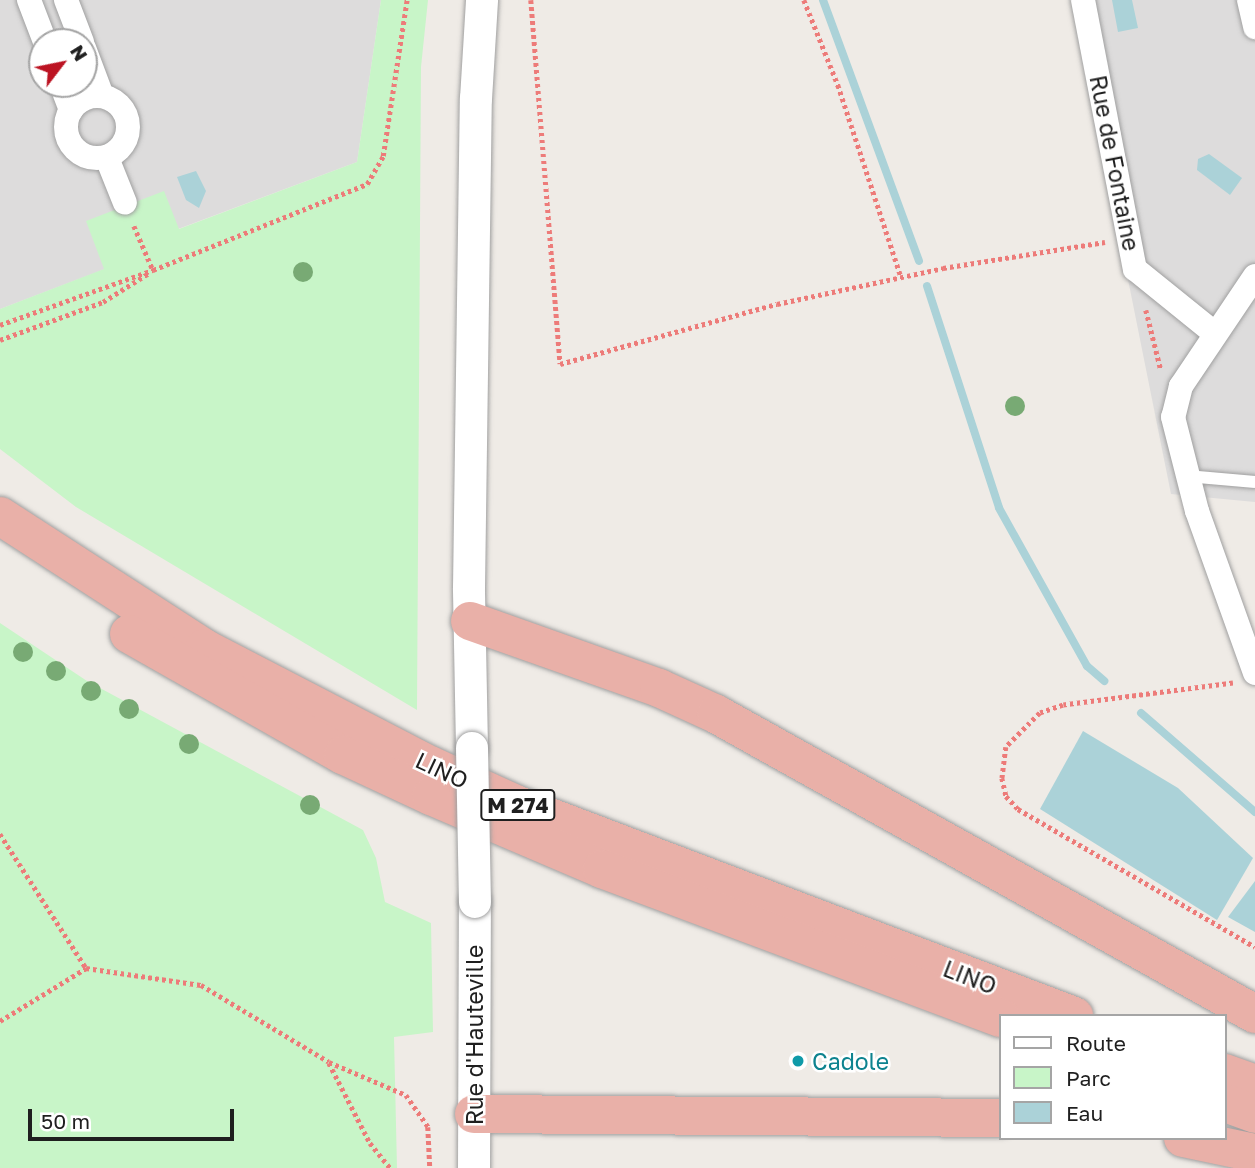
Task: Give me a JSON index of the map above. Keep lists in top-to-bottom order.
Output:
{
  "streets": {
    "highway": ["LINO", "M 274"],
    "street": ["Rue de Fontaine", "Rue d'Hauteville"]
  },
  "places": ["Cadole"],
  "legend": ["Route", "Parc", "Eau"],
  "scale_bar": "50 m",
  "north": "top right"
}
